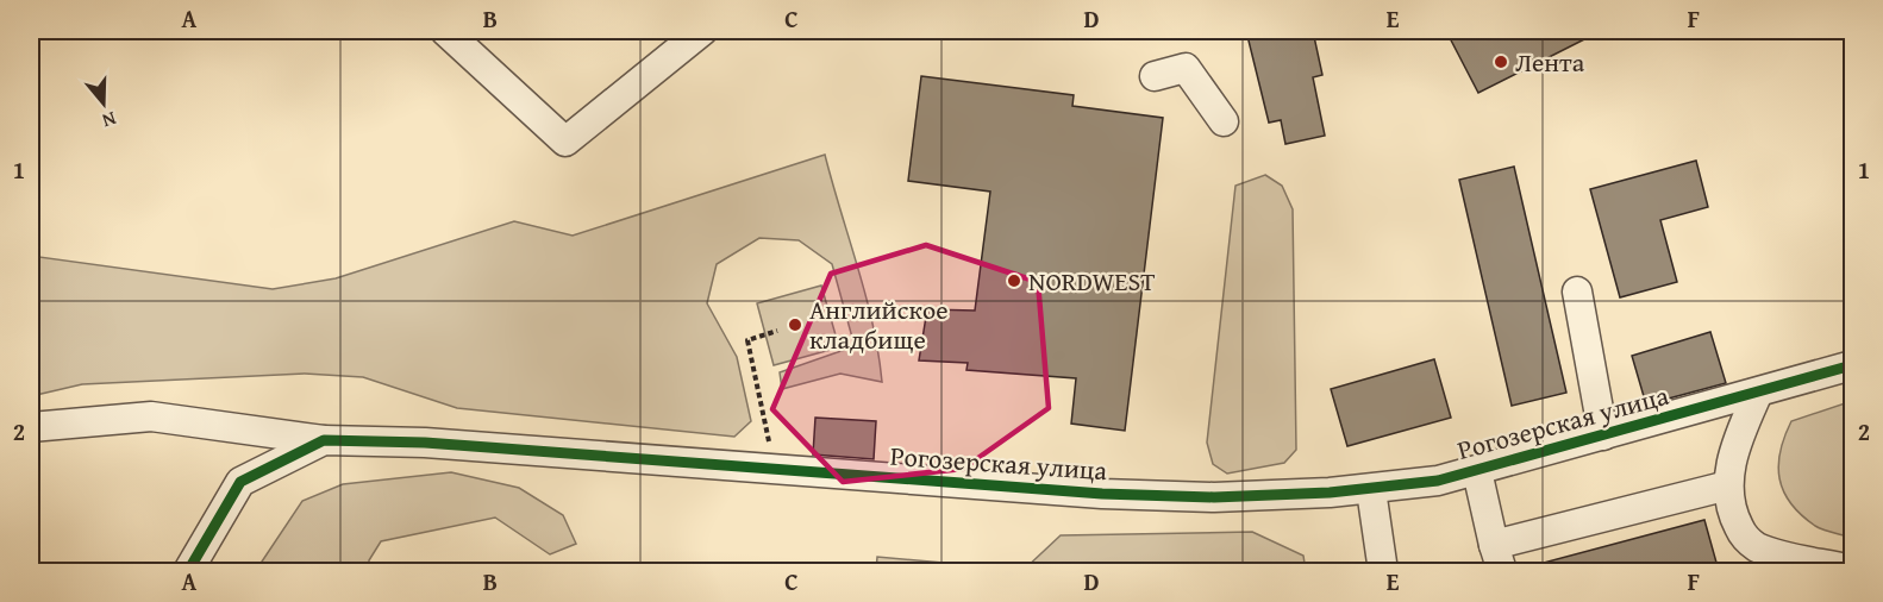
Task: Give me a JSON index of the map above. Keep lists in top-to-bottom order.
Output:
{
  "streets": {
    "street": ["Рогозерская улица"]
  },
  "places": ["Лента", "NORDWEST", "Английское кладбище"],
  "north": "bottom",
  "grid": {
    "columns": [
      "A",
      "B",
      "C",
      "D",
      "E",
      "F"
    ],
    "rows": ["1", "2"]
  }
}
